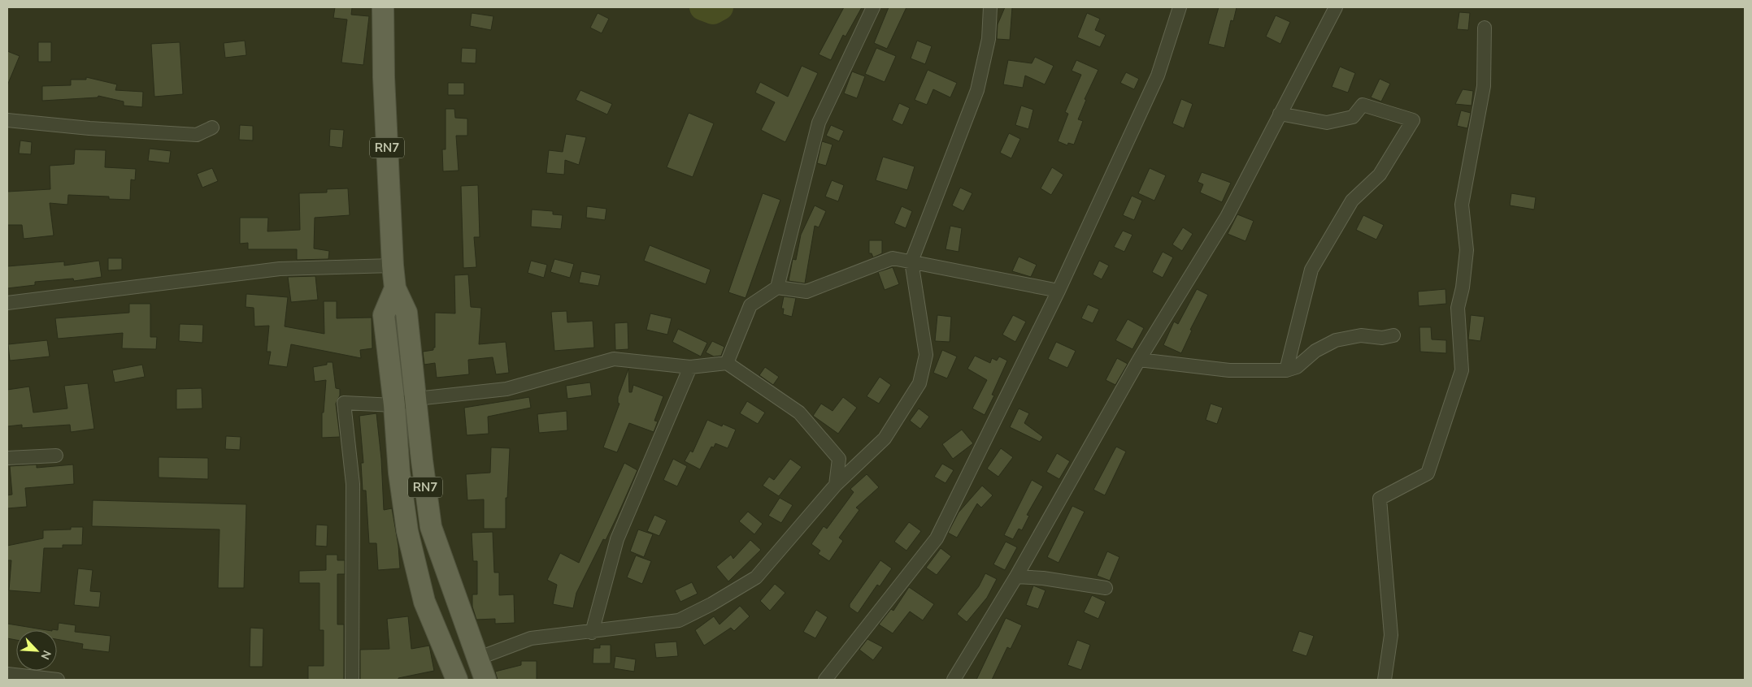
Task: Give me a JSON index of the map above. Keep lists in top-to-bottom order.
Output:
{
  "streets": {
    "main road": ["RN7"]
  },
  "north": "bottom right"
}
